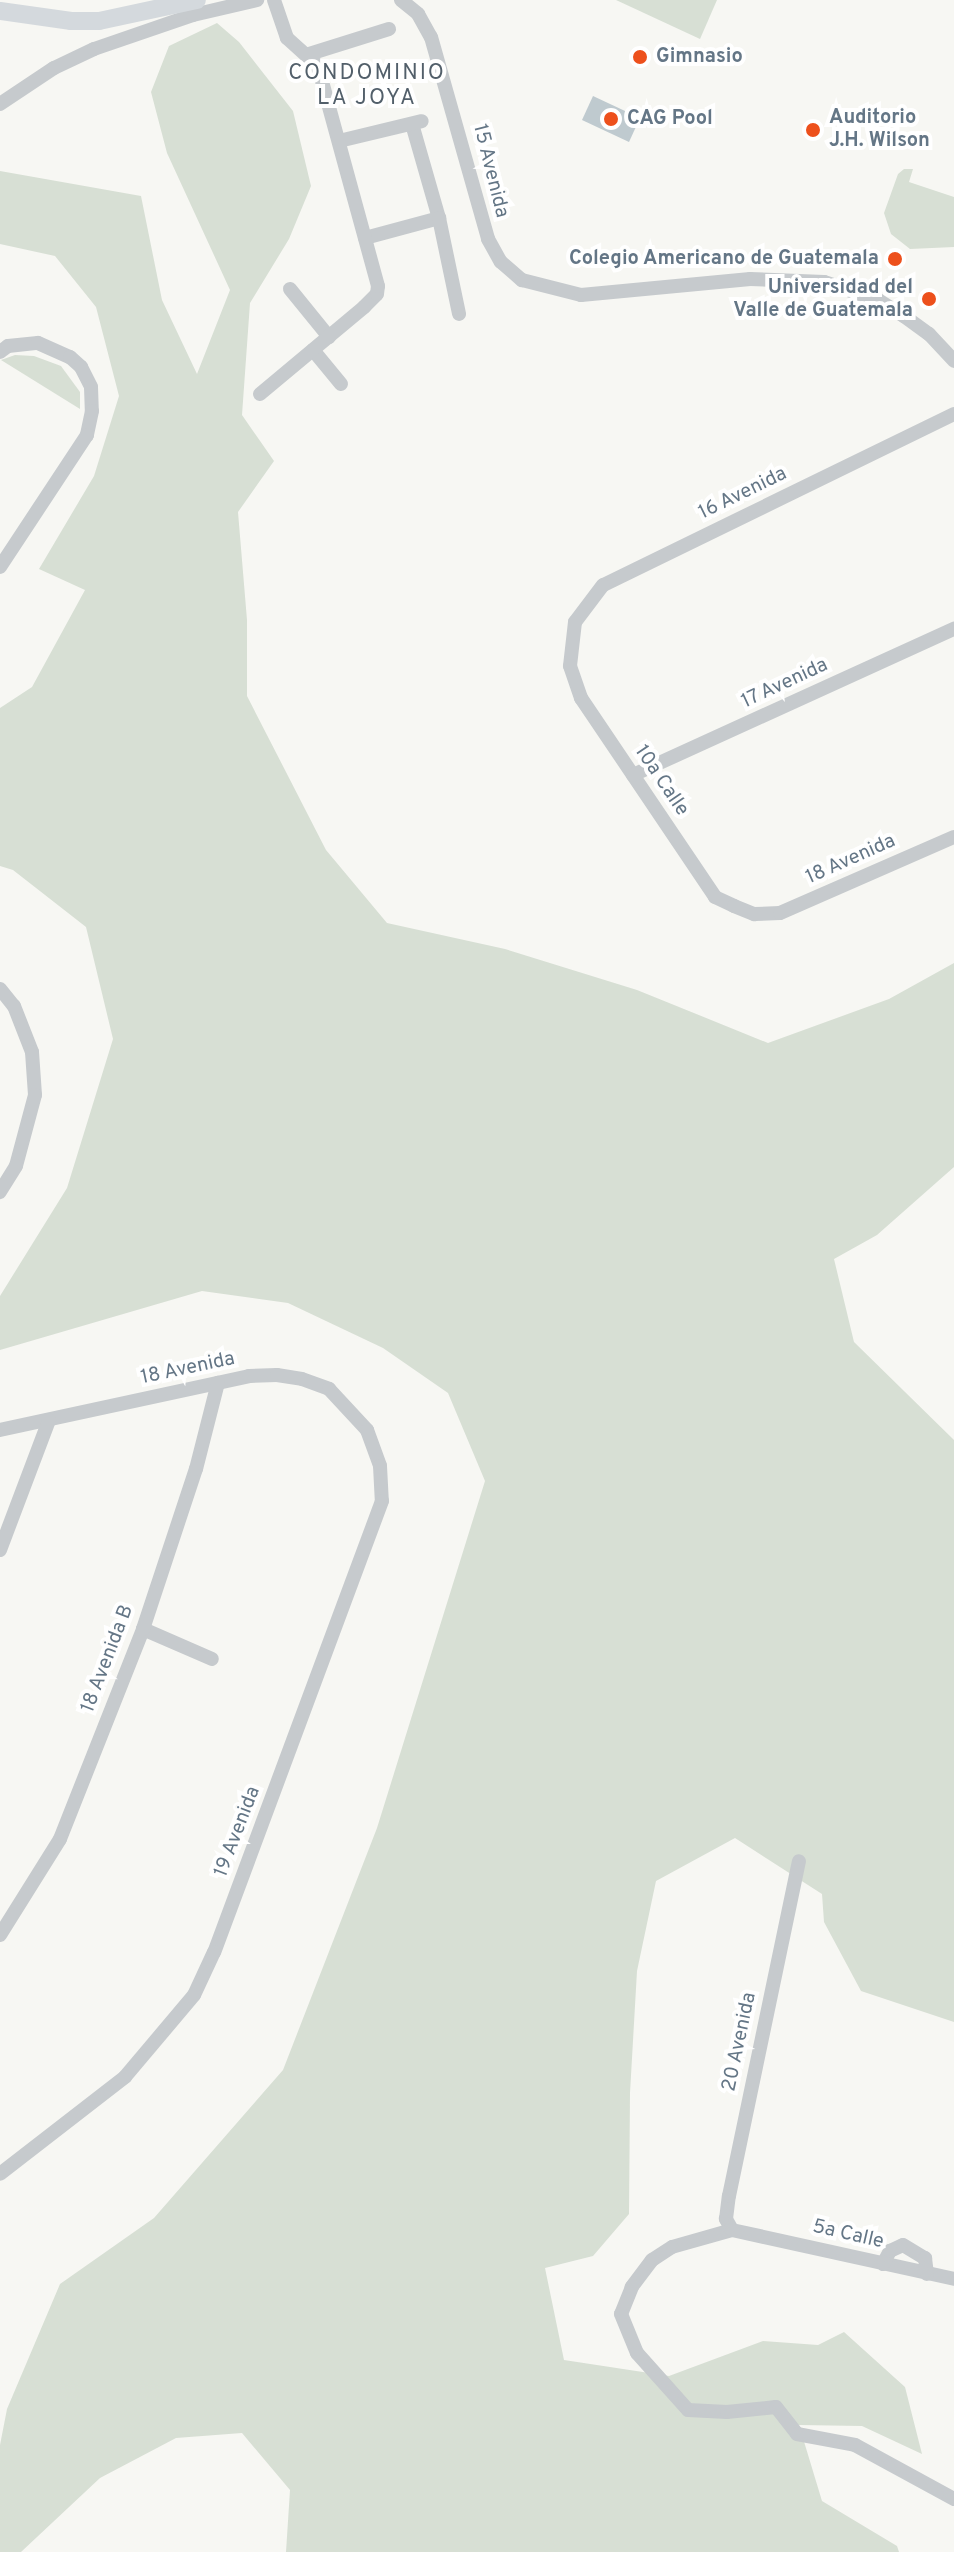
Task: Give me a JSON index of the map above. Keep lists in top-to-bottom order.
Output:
{
  "streets": {
    "street": [
      "15 Avenida",
      "16 Avenida",
      "17 Avenida",
      "10a Calle",
      "18 Avenida",
      "18 Avenida B",
      "19 Avenida",
      "20 Avenida",
      "5a Calle"
    ]
  },
  "crossings": [
    ["16 Avenida", "10a Calle"],
    ["17 Avenida", "10a Calle"],
    ["10a Calle", "18 Avenida"],
    ["18 Avenida", "18 Avenida B"],
    ["18 Avenida", "19 Avenida"],
    ["20 Avenida", "5a Calle"]
  ],
  "districts": ["CONDOMINIO LA JOYA"],
  "places": [
    "Gimnasio",
    "CAG Pool",
    "Auditorio J.H. Wilson",
    "Colegio Americano de Guatemala",
    "Universidad del Valle de Guatemala"
  ]
}
